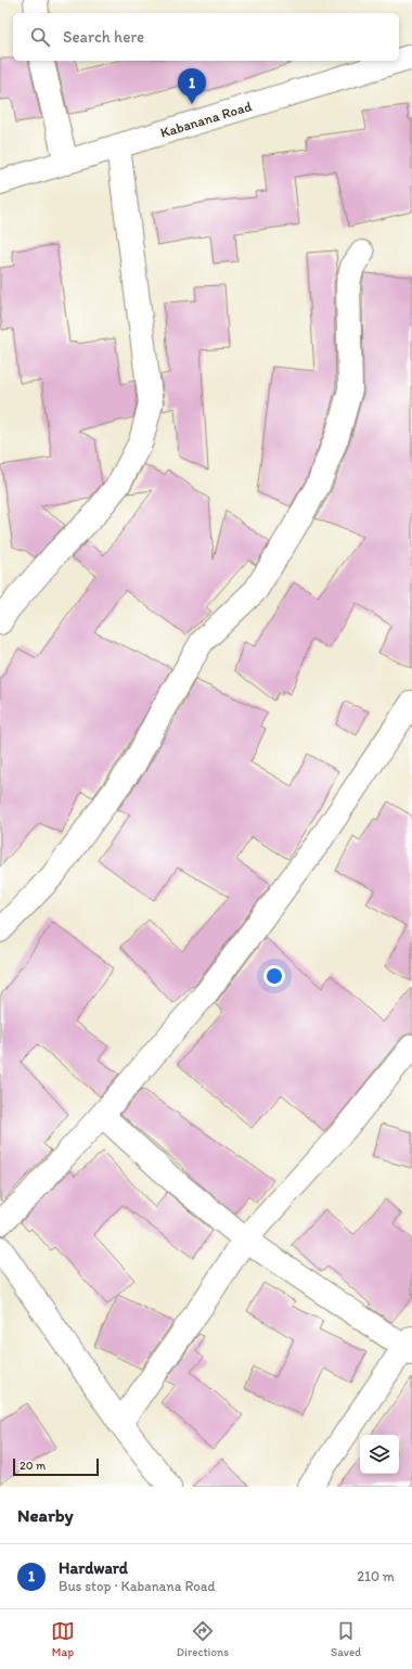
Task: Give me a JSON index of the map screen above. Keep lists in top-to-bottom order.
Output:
{
  "streets": {
    "street": ["Kabanana Road"]
  },
  "scale_bar": "20 m",
  "page": {
    "search": "Search here",
    "pins": "1",
    "scale": "20 m",
    "heading": "Nearby",
    "list": [
      {
        "mark": "1",
        "name": "Hardward",
        "note": "Bus stop · Kabanana Road",
        "value": "210 m"
      }
    ],
    "nav": ["Map", "Directions", "Saved"]
  }
}
